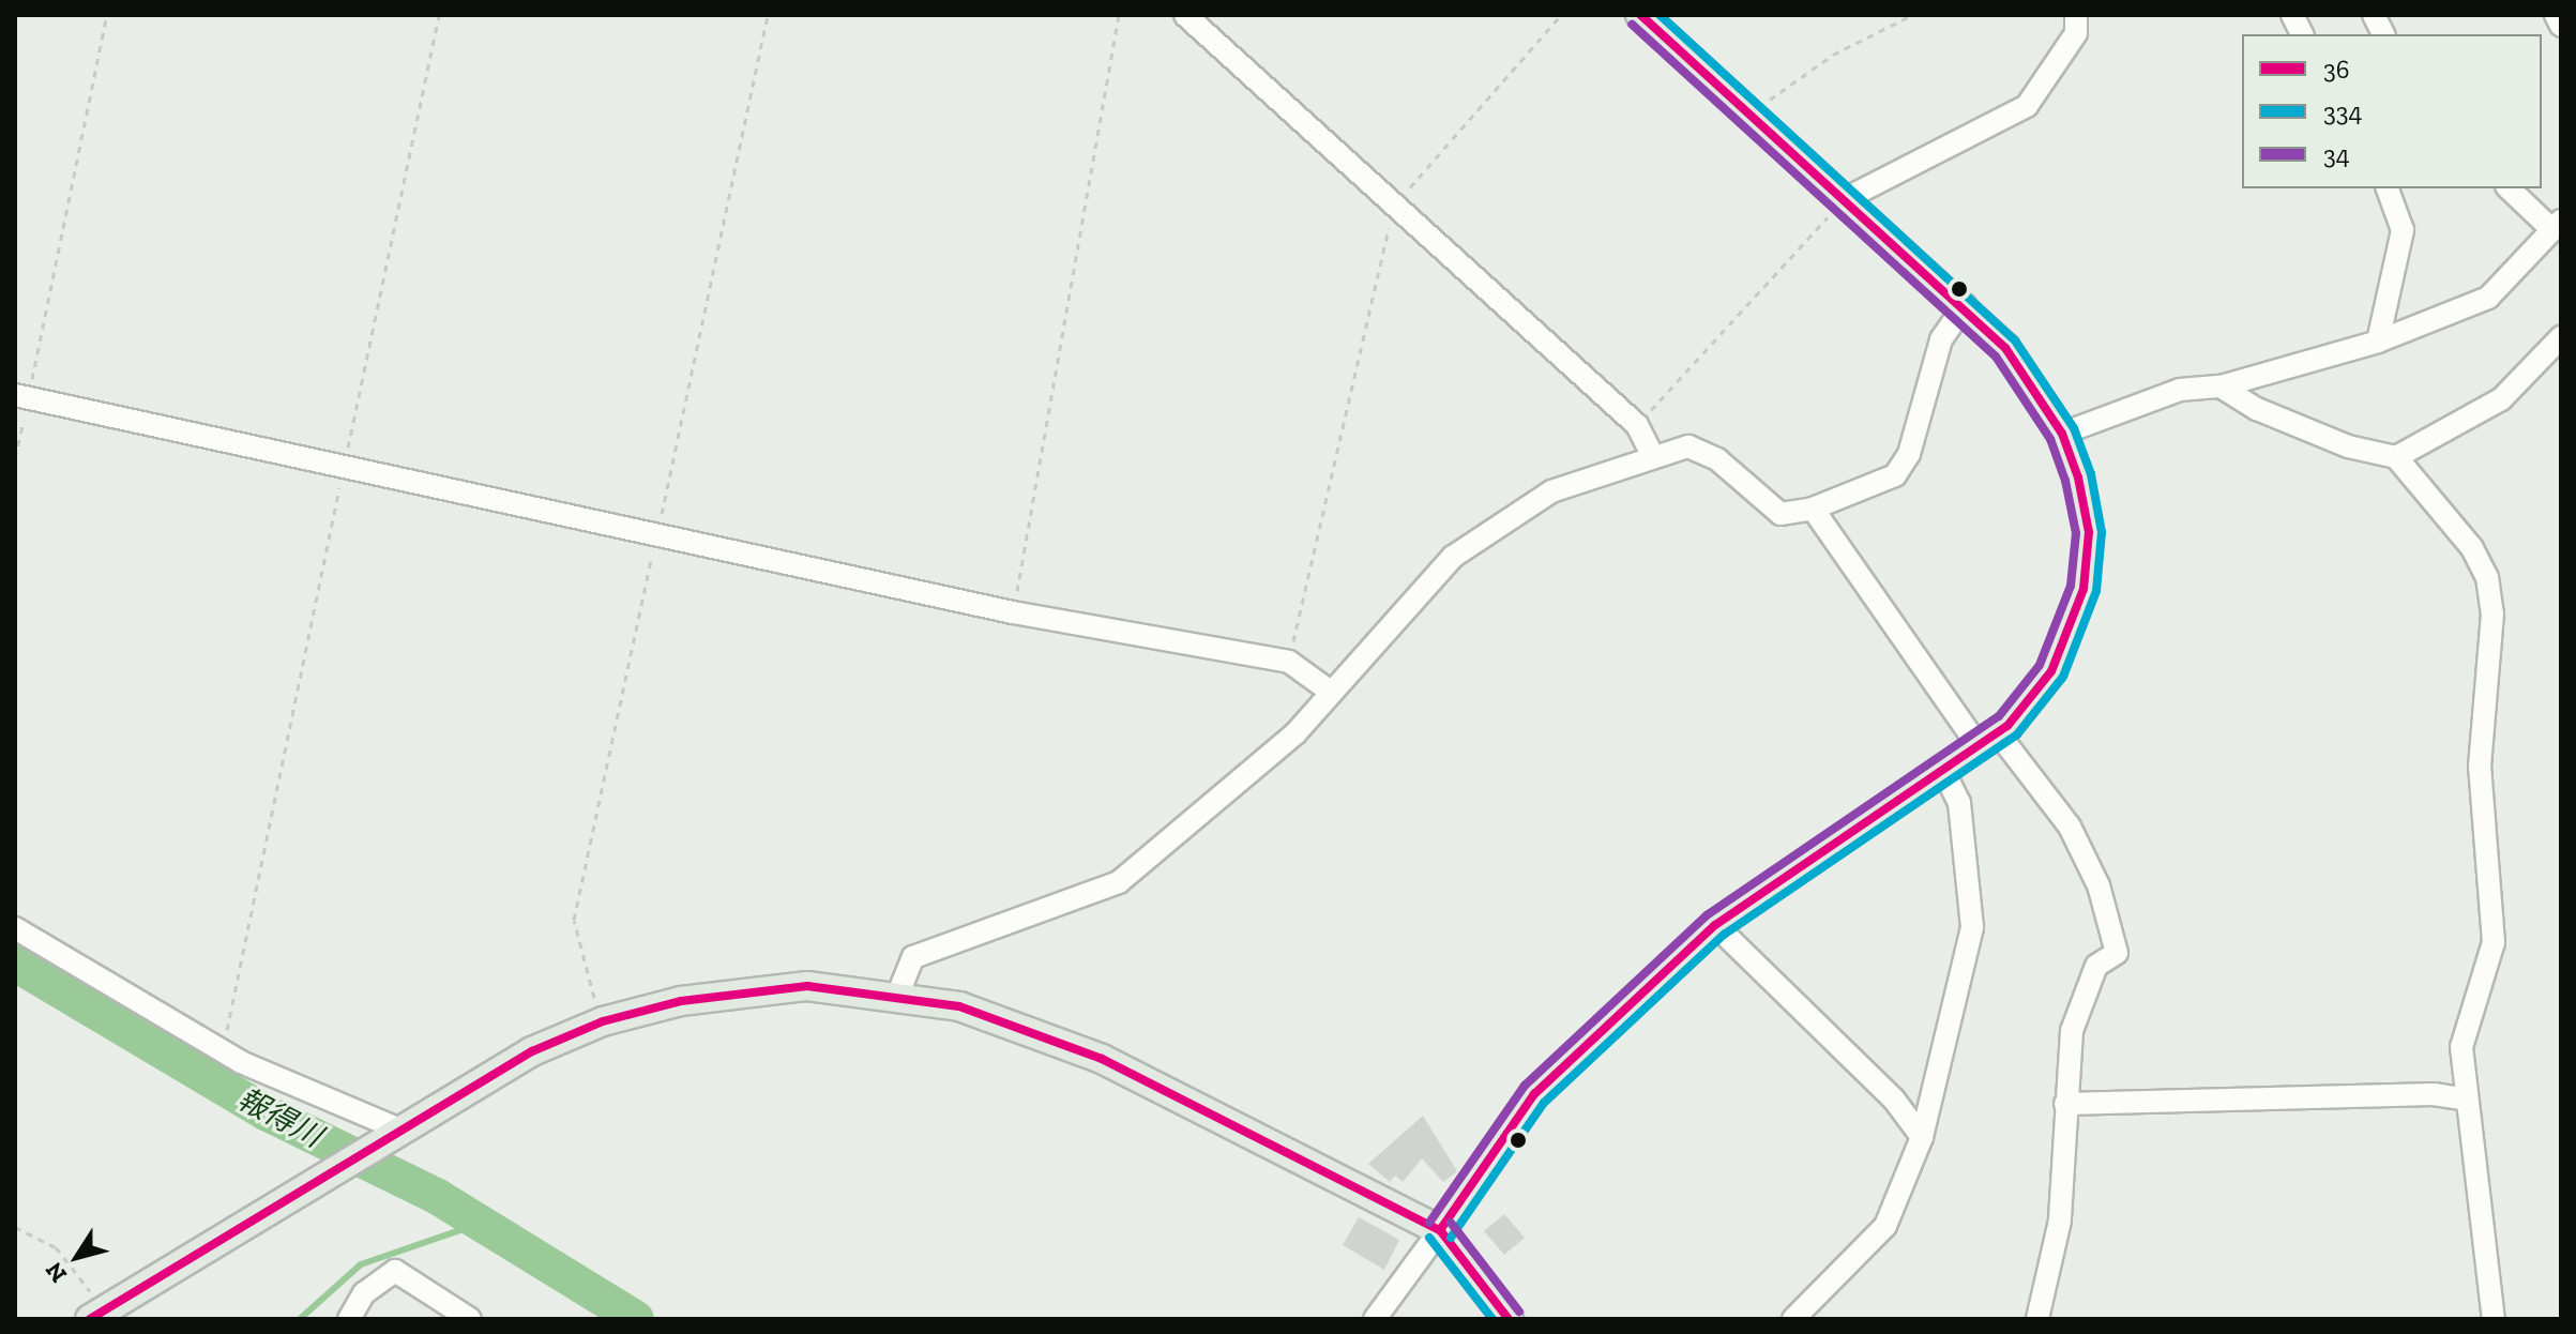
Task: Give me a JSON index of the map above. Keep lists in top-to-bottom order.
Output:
{
  "water": ["報得川"],
  "lines": ["transit line 36", "transit line 334", "transit line 34"],
  "legend": ["36", "334", "34"],
  "north": "bottom left"
}
